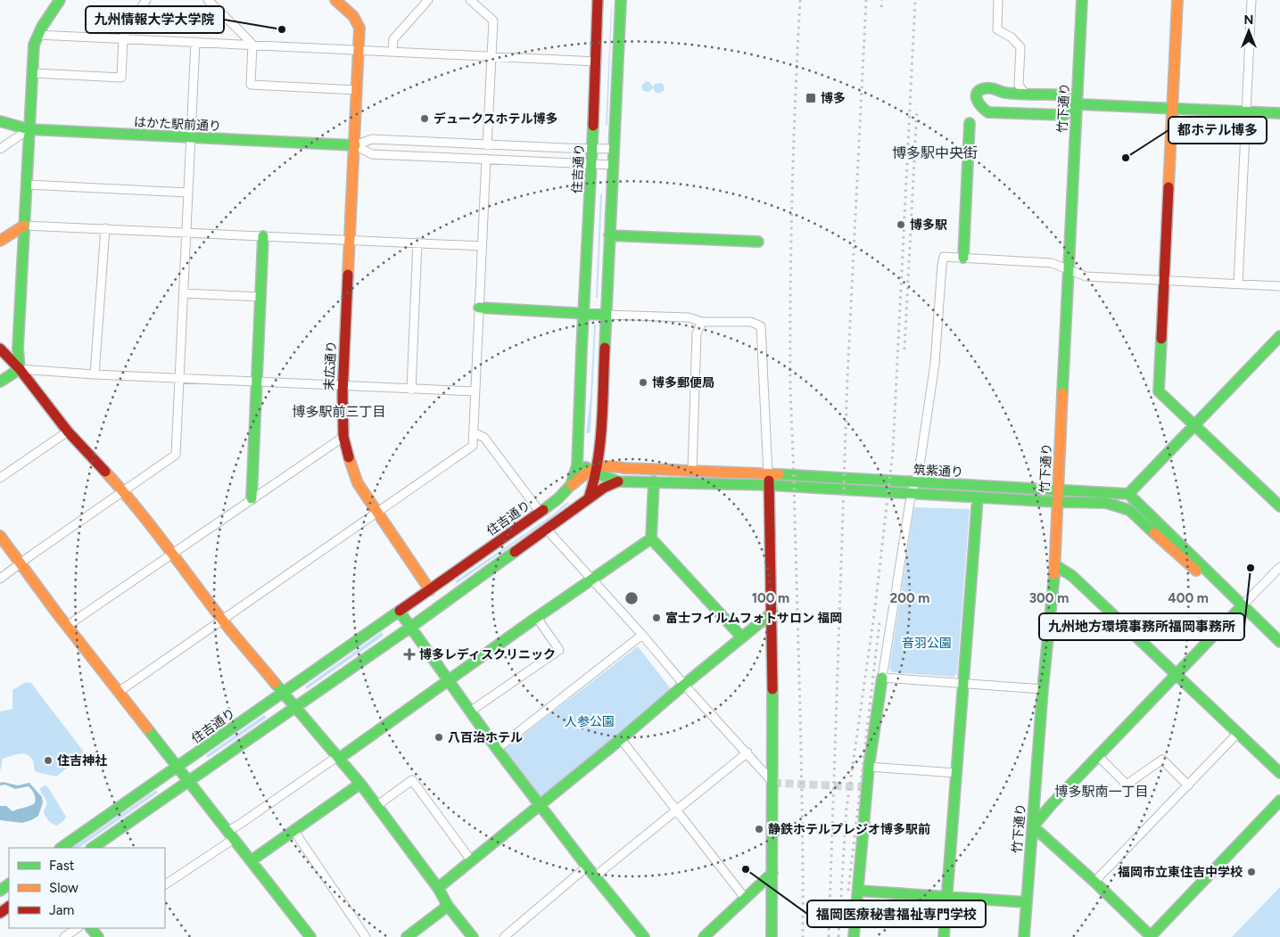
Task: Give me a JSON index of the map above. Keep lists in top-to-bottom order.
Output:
{
  "streets": {
    "main road": [
      "竹下通り",
      "はかた駅前通り",
      "住吉通り",
      "末広通り",
      "筑紫通り"
    ]
  },
  "crossings": [
    ["竹下通り", "筑紫通り"],
    ["はかた駅前通り", "住吉通り"],
    ["はかた駅前通り", "末広通り"],
    ["住吉通り", "末広通り"]
  ],
  "districts": ["博多駅中央街", "博多駅前三丁目", "博多駅南一丁目"],
  "parks": ["音羽公園", "人参公園"],
  "places": {
    "other": [
      "九州情報大学大学院",
      "デュークスホテル博多",
      "都ホテル博多",
      "博多駅",
      "博多郵便局",
      "九州地方環境事務所福岡事務所",
      "富士フイルムフォトサロン 福岡",
      "八百治ホテル",
      "住吉神社",
      "静鉄ホテルプレジオ博多駅前",
      "福岡医療秘書福祉専門学校",
      "福岡市立東住吉中学校"
    ],
    "transit": ["博多"],
    "health": ["博多レディスクリニック"]
  },
  "legend": ["Fast", "Slow", "Jam"],
  "north": "top",
  "rings": [
    "100 m",
    "200 m",
    "300 m",
    "400 m"
  ]
}
